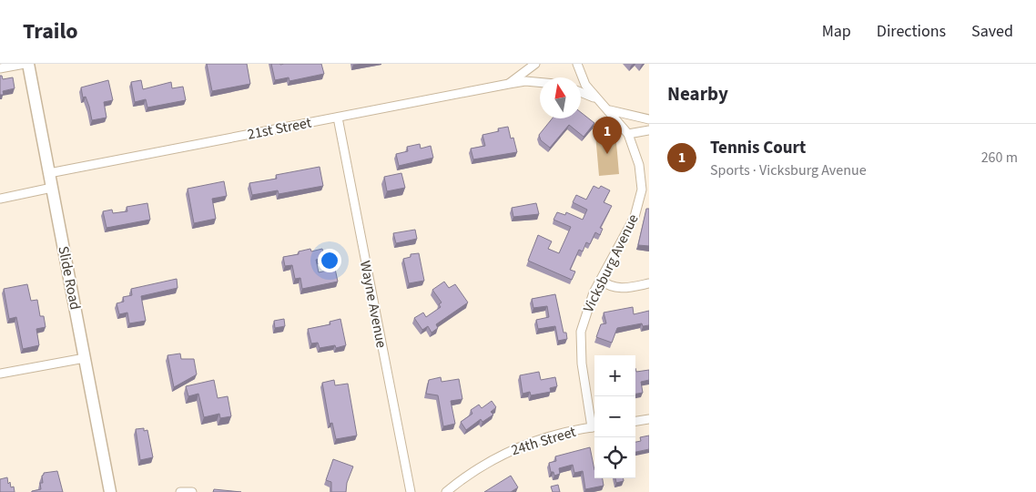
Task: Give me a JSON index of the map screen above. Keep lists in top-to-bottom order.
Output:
{
  "streets": {
    "main road": ["Slide Road"],
    "street": [
      "21st Street",
      "Vicksburg Avenue",
      "Wayne Avenue",
      "24th Street"
    ]
  },
  "crossings": [
    ["21st Street", "Slide Road"],
    ["21st Street", "Wayne Avenue"]
  ],
  "north": "top",
  "page": {
    "header": "Trailo",
    "nav": ["Map", "Directions", "Saved"],
    "heading": "Nearby",
    "pins": "1",
    "list": [
      {
        "mark": "1",
        "name": "Tennis Court",
        "note": "Sports · Vicksburg Avenue",
        "value": "260 m"
      }
    ],
    "map_buttons": ["+", "−"]
  }
}
